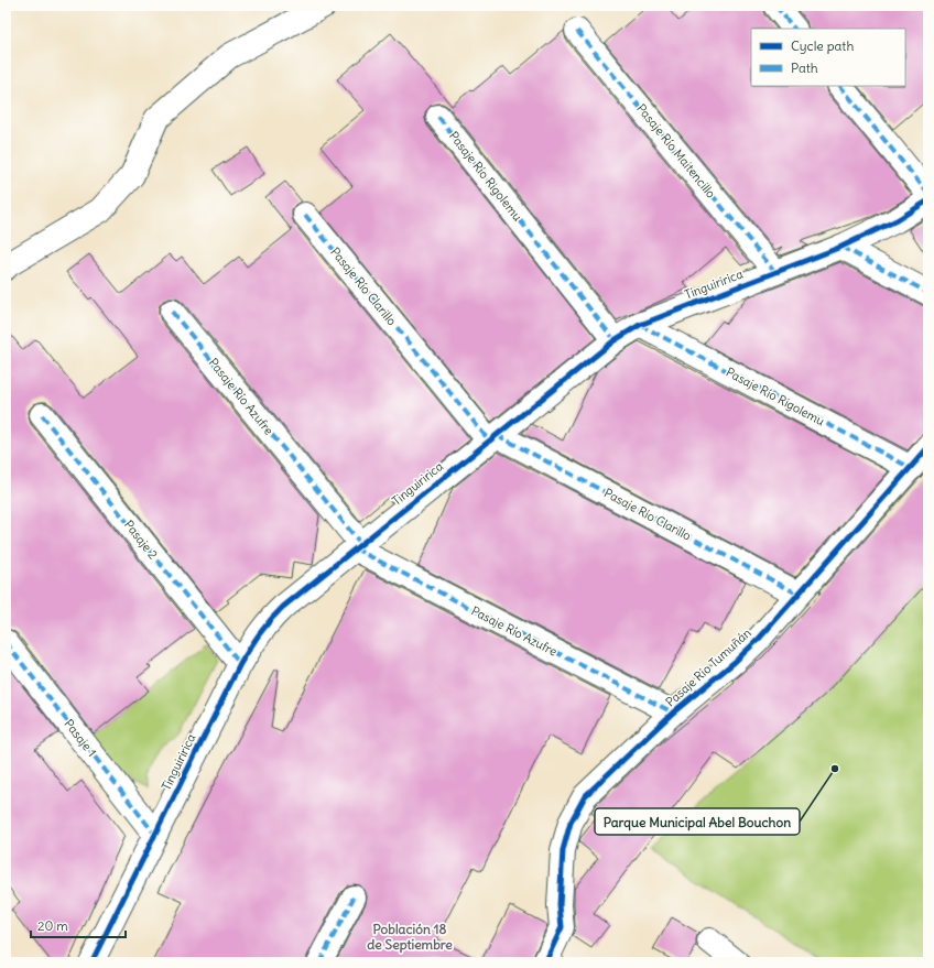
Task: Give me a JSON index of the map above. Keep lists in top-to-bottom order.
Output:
{
  "streets": {
    "street": [
      "Pasaje Río Maitencillo",
      "Pasaje Río Rigolemu",
      "Tinguiririca",
      "Pasaje Río Clarillo",
      "Pasaje Río Azufre",
      "Pasaje 2",
      "Pasaje Río Tumuñán",
      "Pasaje 1"
    ]
  },
  "crossings": [
    ["Pasaje Río Maitencillo", "Tinguiririca"],
    ["Pasaje Río Rigolemu", "Tinguiririca"],
    ["Pasaje Río Rigolemu", "Pasaje Río Tumuñán"],
    ["Tinguiririca", "Pasaje Río Clarillo"],
    ["Tinguiririca", "Pasaje Río Azufre"],
    ["Tinguiririca", "Pasaje 2"],
    ["Tinguiririca", "Pasaje 1"],
    ["Pasaje Río Clarillo", "Pasaje Río Tumuñán"],
    ["Pasaje Río Azufre", "Pasaje Río Tumuñán"]
  ],
  "districts": ["Población 18 de Septiembre"],
  "places": ["Parque Municipal Abel Bouchon"],
  "legend": ["Cycle path", "Path"],
  "scale_bar": "20 m"
}
